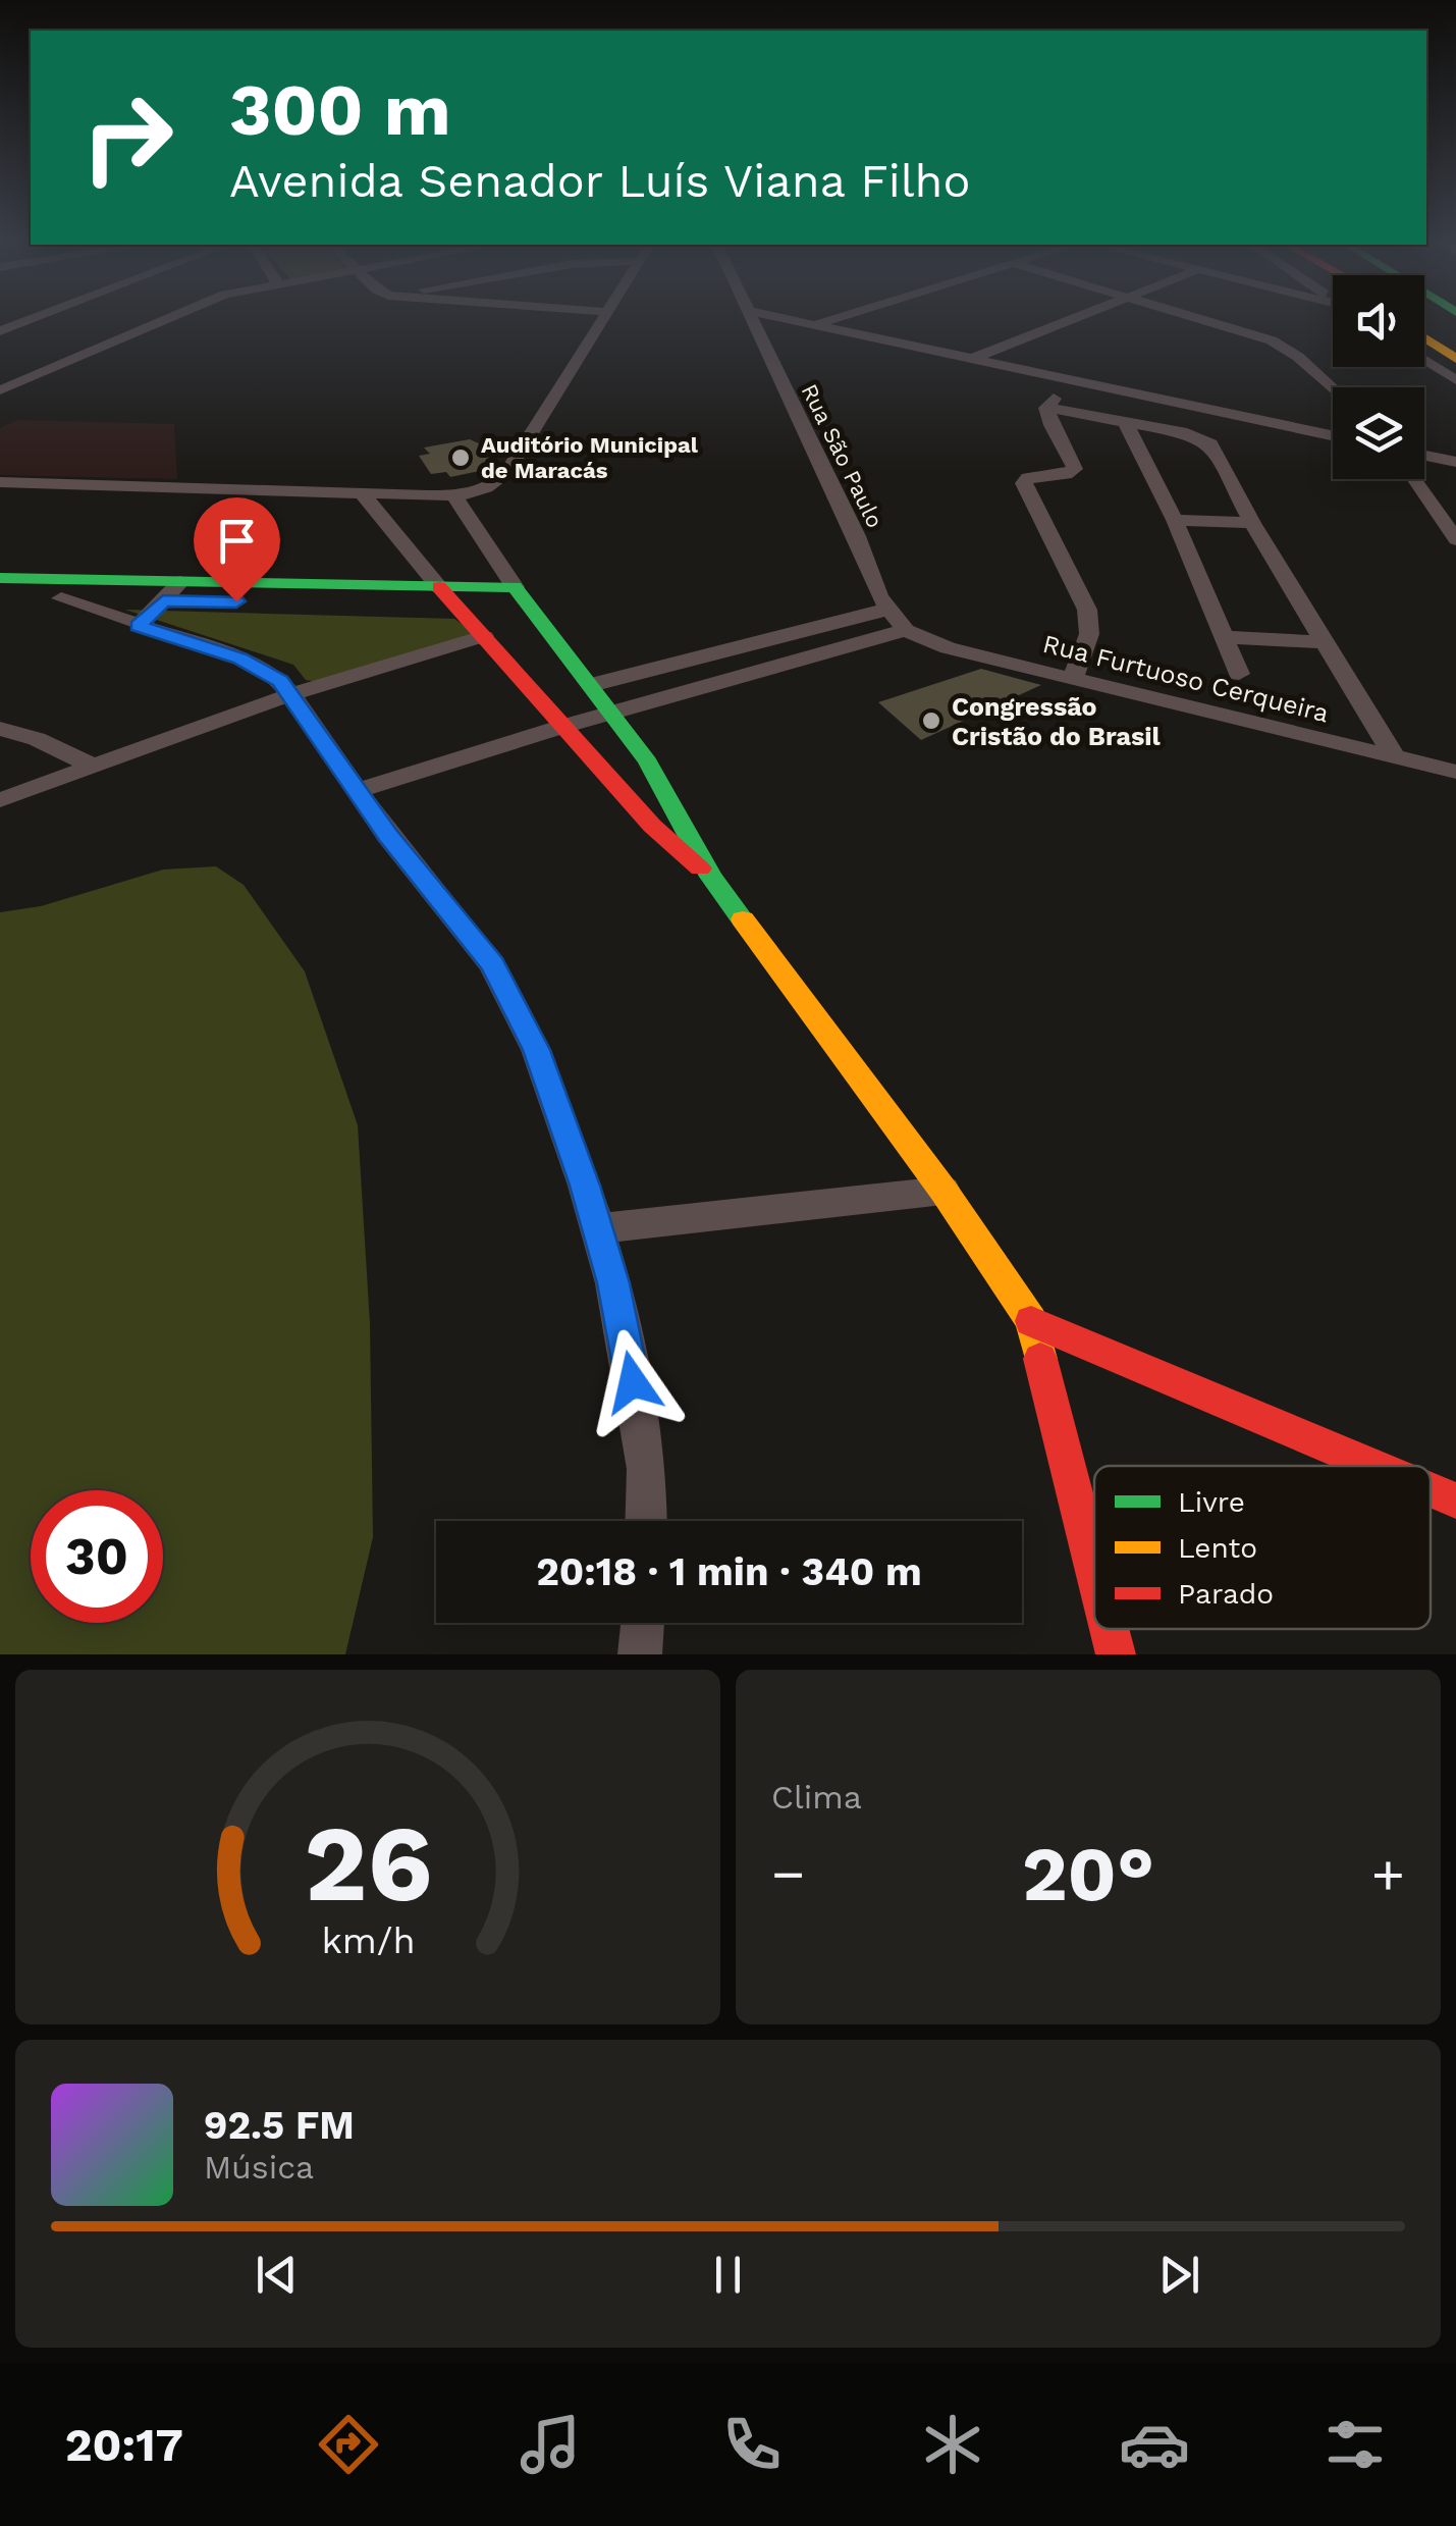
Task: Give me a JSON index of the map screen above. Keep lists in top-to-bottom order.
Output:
{
  "streets": {
    "street": ["Rua São Paulo", "Rua Furtuoso Cerqueira"]
  },
  "crossings": [
    ["Rua São Paulo", "Rua Furtuoso Cerqueira"]
  ],
  "places": ["Auditório Municipal de Maracás", "Congressão Cristão do Brasil"],
  "legend": ["Livre", "Lento", "Parado"],
  "page": {
    "turn": ["300 m", "Avenida Senador Luís Viana Filho"],
    "limit": "30",
    "trip": "20:18 · 1 min · 340 m",
    "tile": "Clima",
    "heat": ["−", "20°", "+"],
    "song": ["92.5 FM", "Música"],
    "tabs": "20:17",
    "gauge": ["26", "km/h"]
  }
}
